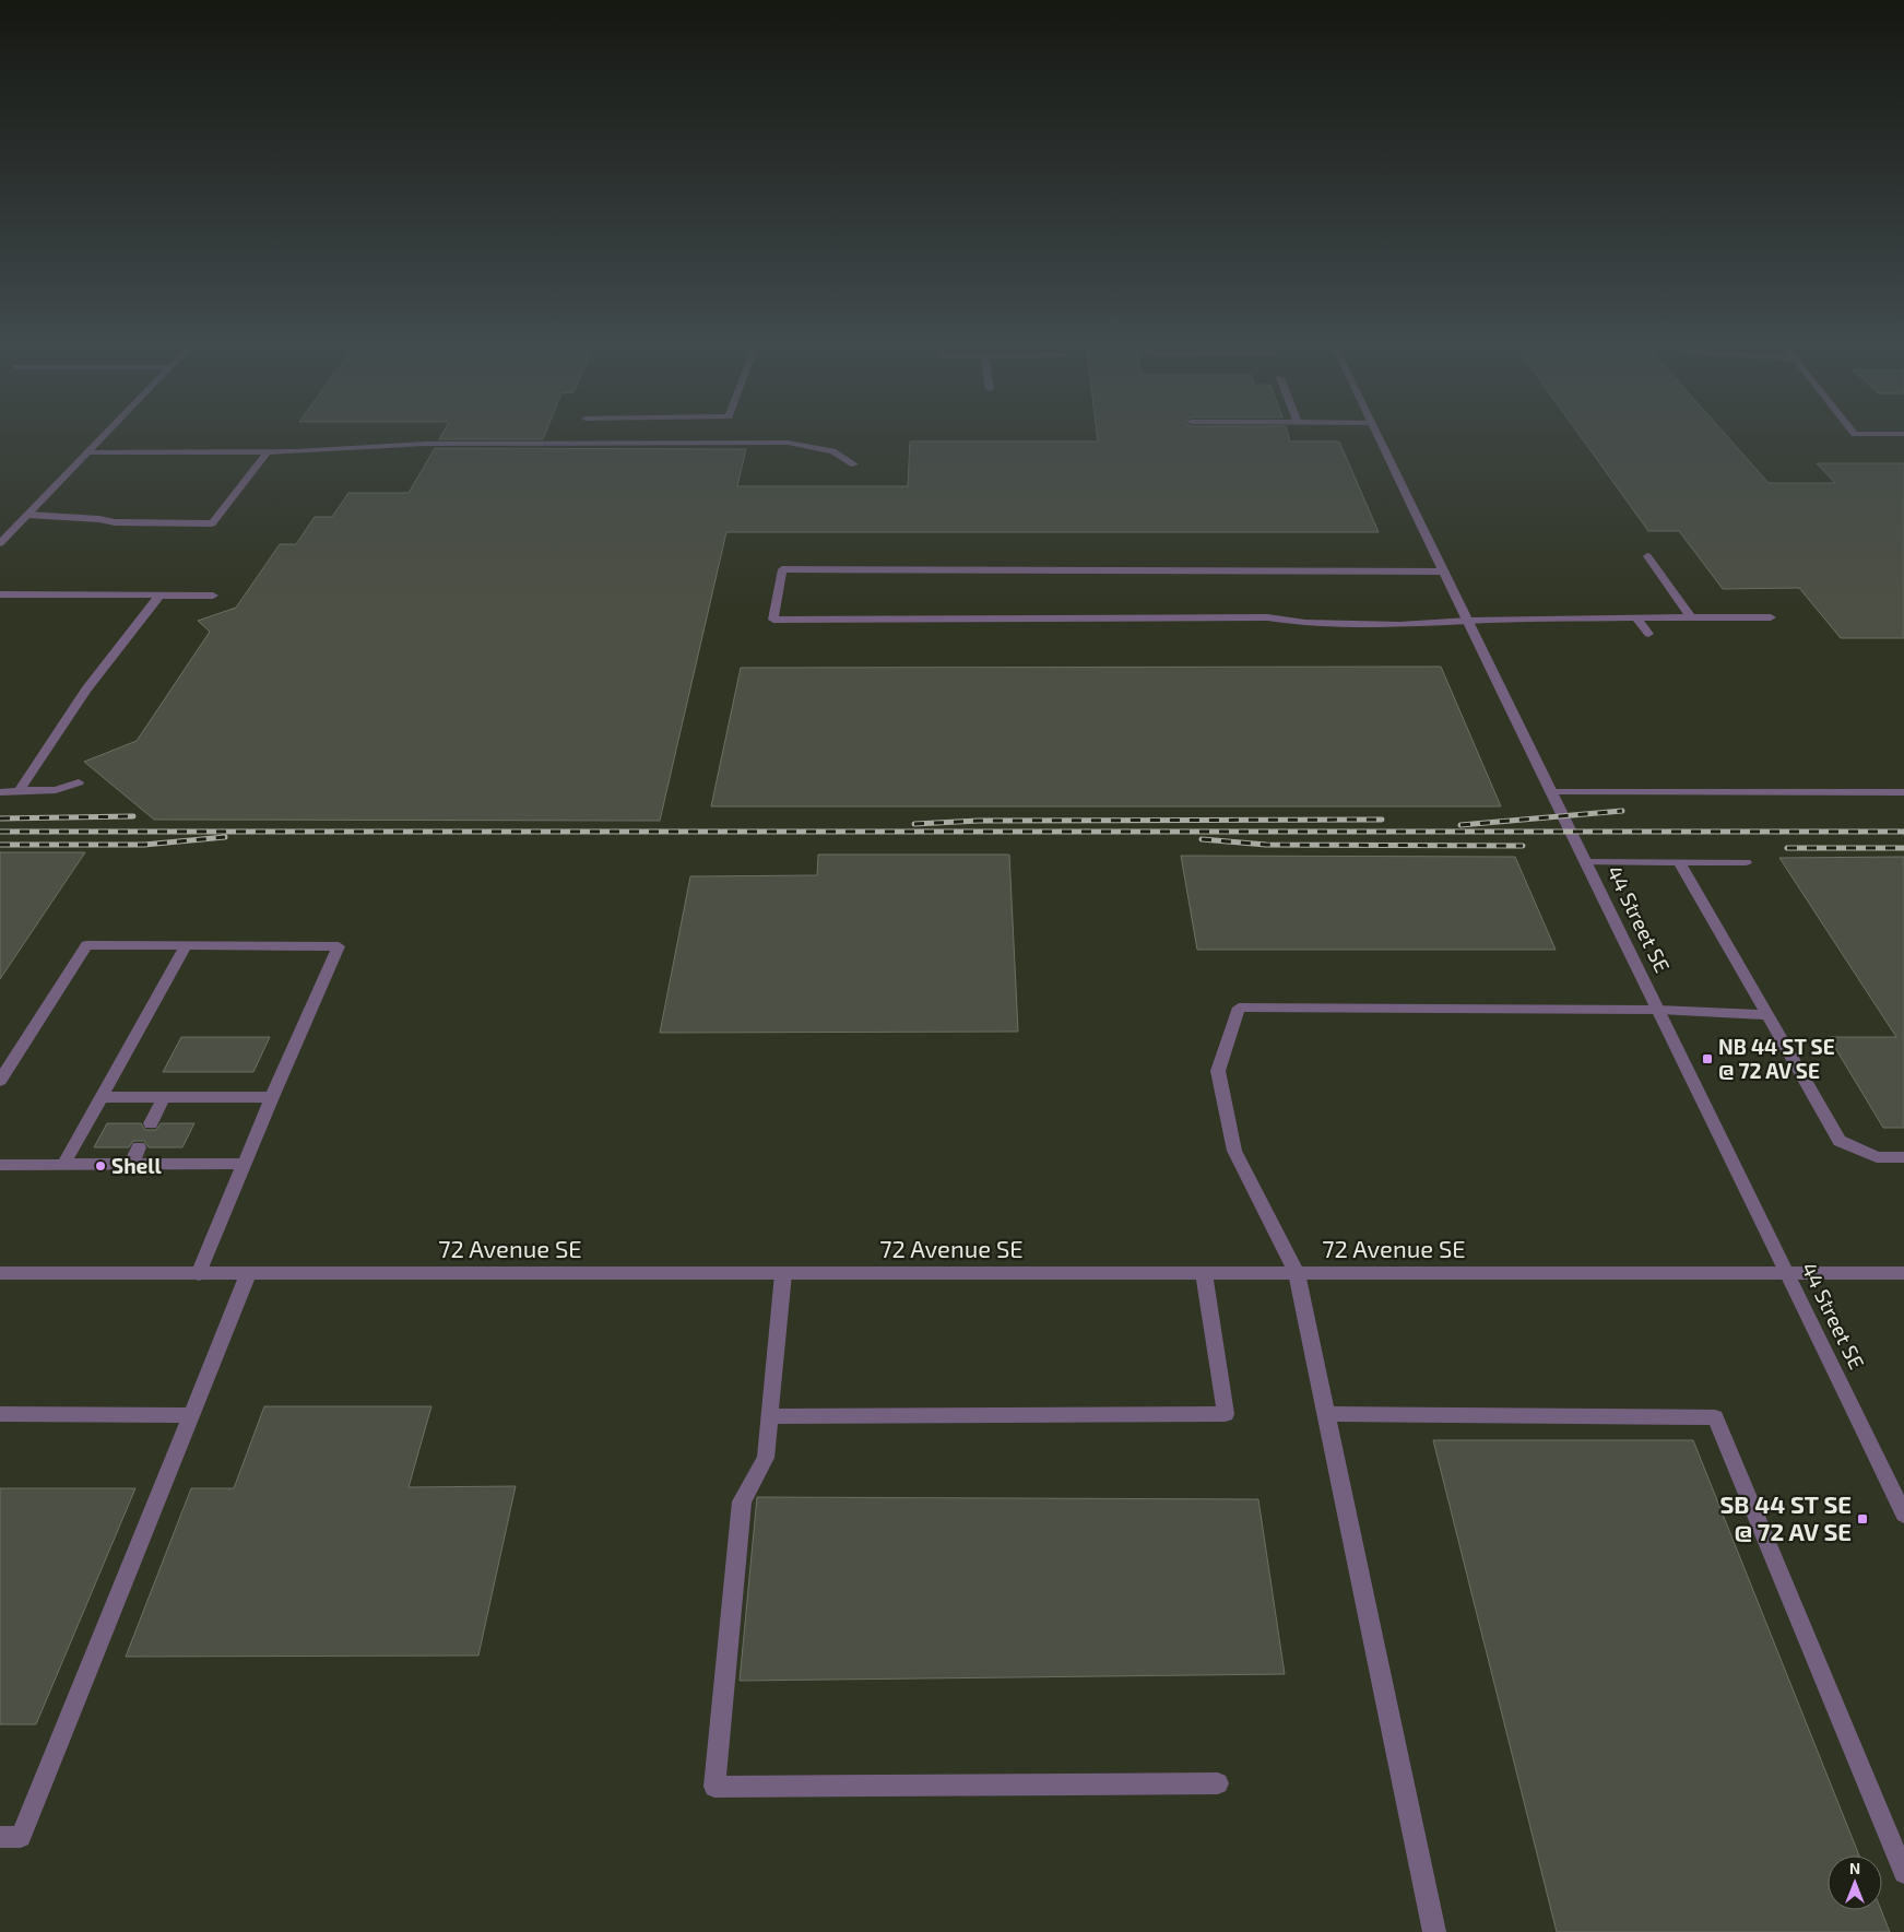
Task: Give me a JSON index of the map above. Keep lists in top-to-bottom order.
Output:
{
  "streets": {
    "street": ["44 Street SE", "72 Avenue SE"]
  },
  "crossings": [
    ["44 Street SE", "72 Avenue SE"]
  ],
  "places": {
    "transit": ["NB 44 ST SE @ 72 AV SE", "SB 44 ST SE @ 72 AV SE"],
    "other": ["Shell"]
  },
  "north": "top"
}
